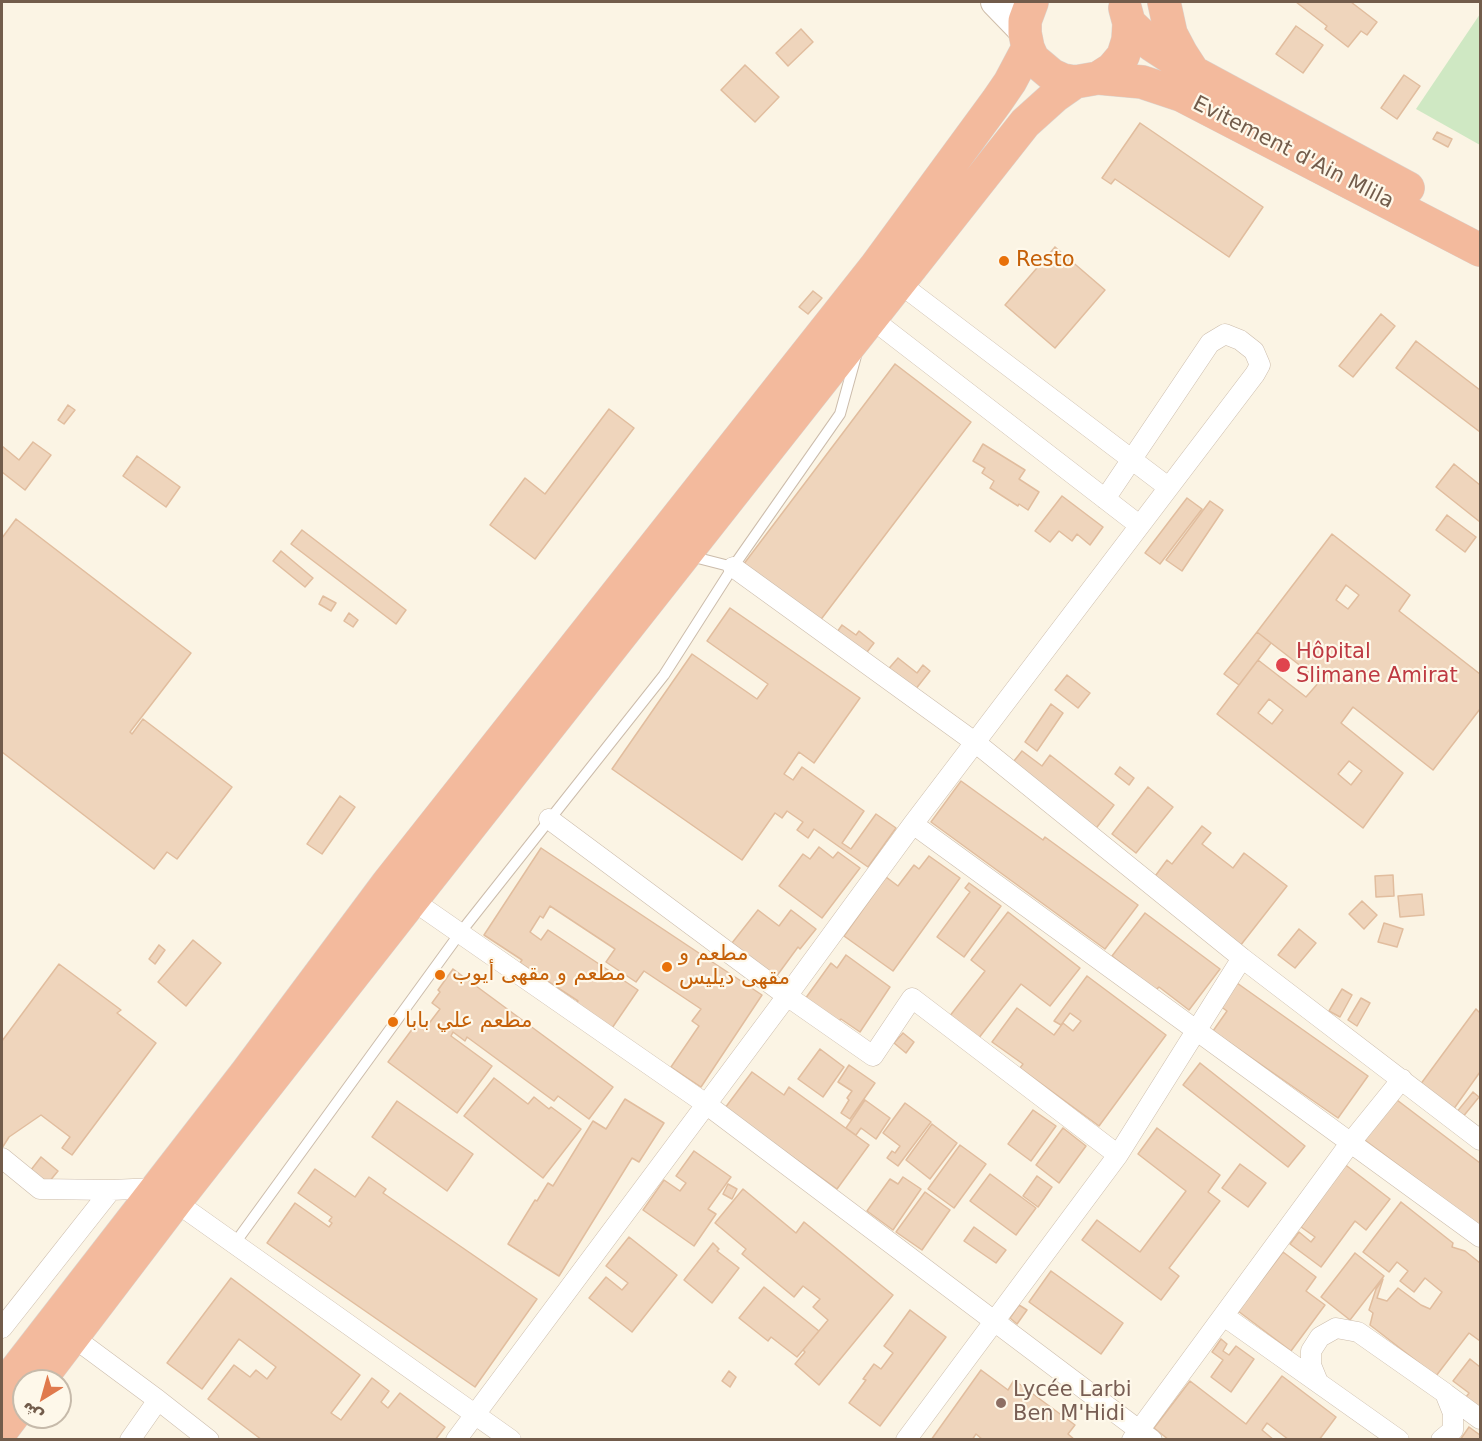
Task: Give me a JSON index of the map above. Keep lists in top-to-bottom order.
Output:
{
  "streets": {
    "highway": ["Evitement d'Ain Mlila"]
  },
  "places": [
    "Resto",
    "Hôpital Slimane Amirat",
    "مطعم و مقهى ديليس",
    "مطعم و مقهى أيوب",
    "مطعم علي بابا",
    "Lycée Larbi Ben M'Hidi"
  ],
  "north": "bottom left"
}
